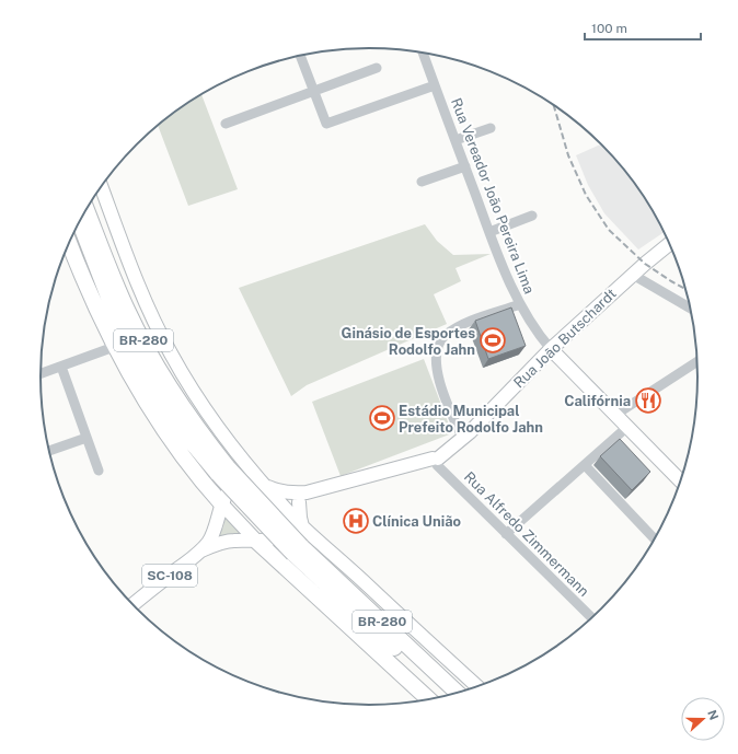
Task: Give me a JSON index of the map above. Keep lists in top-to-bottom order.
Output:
{
  "streets": {
    "highway": ["BR-280"],
    "main road": ["Rua João Butschardt", "SC-108"],
    "street": ["Rua Vereador João Pereira Lima", "Rua Alfredo Zimmermann"]
  },
  "crossings": [
    ["Rua Vereador João Pereira Lima", "Rua João Butschardt"],
    ["Rua João Butschardt", "Rua Alfredo Zimmermann"],
    ["Rua João Butschardt", "SC-108"]
  ],
  "places": {
    "sports": ["Ginásio de Esportes Rodolfo Jahn", "Estádio Municipal Prefeito Rodolfo Jahn"],
    "restaurant": ["Califórnia"],
    "hospital": ["Clínica União"]
  },
  "scale_bar": "100 m",
  "north": "right"
}
